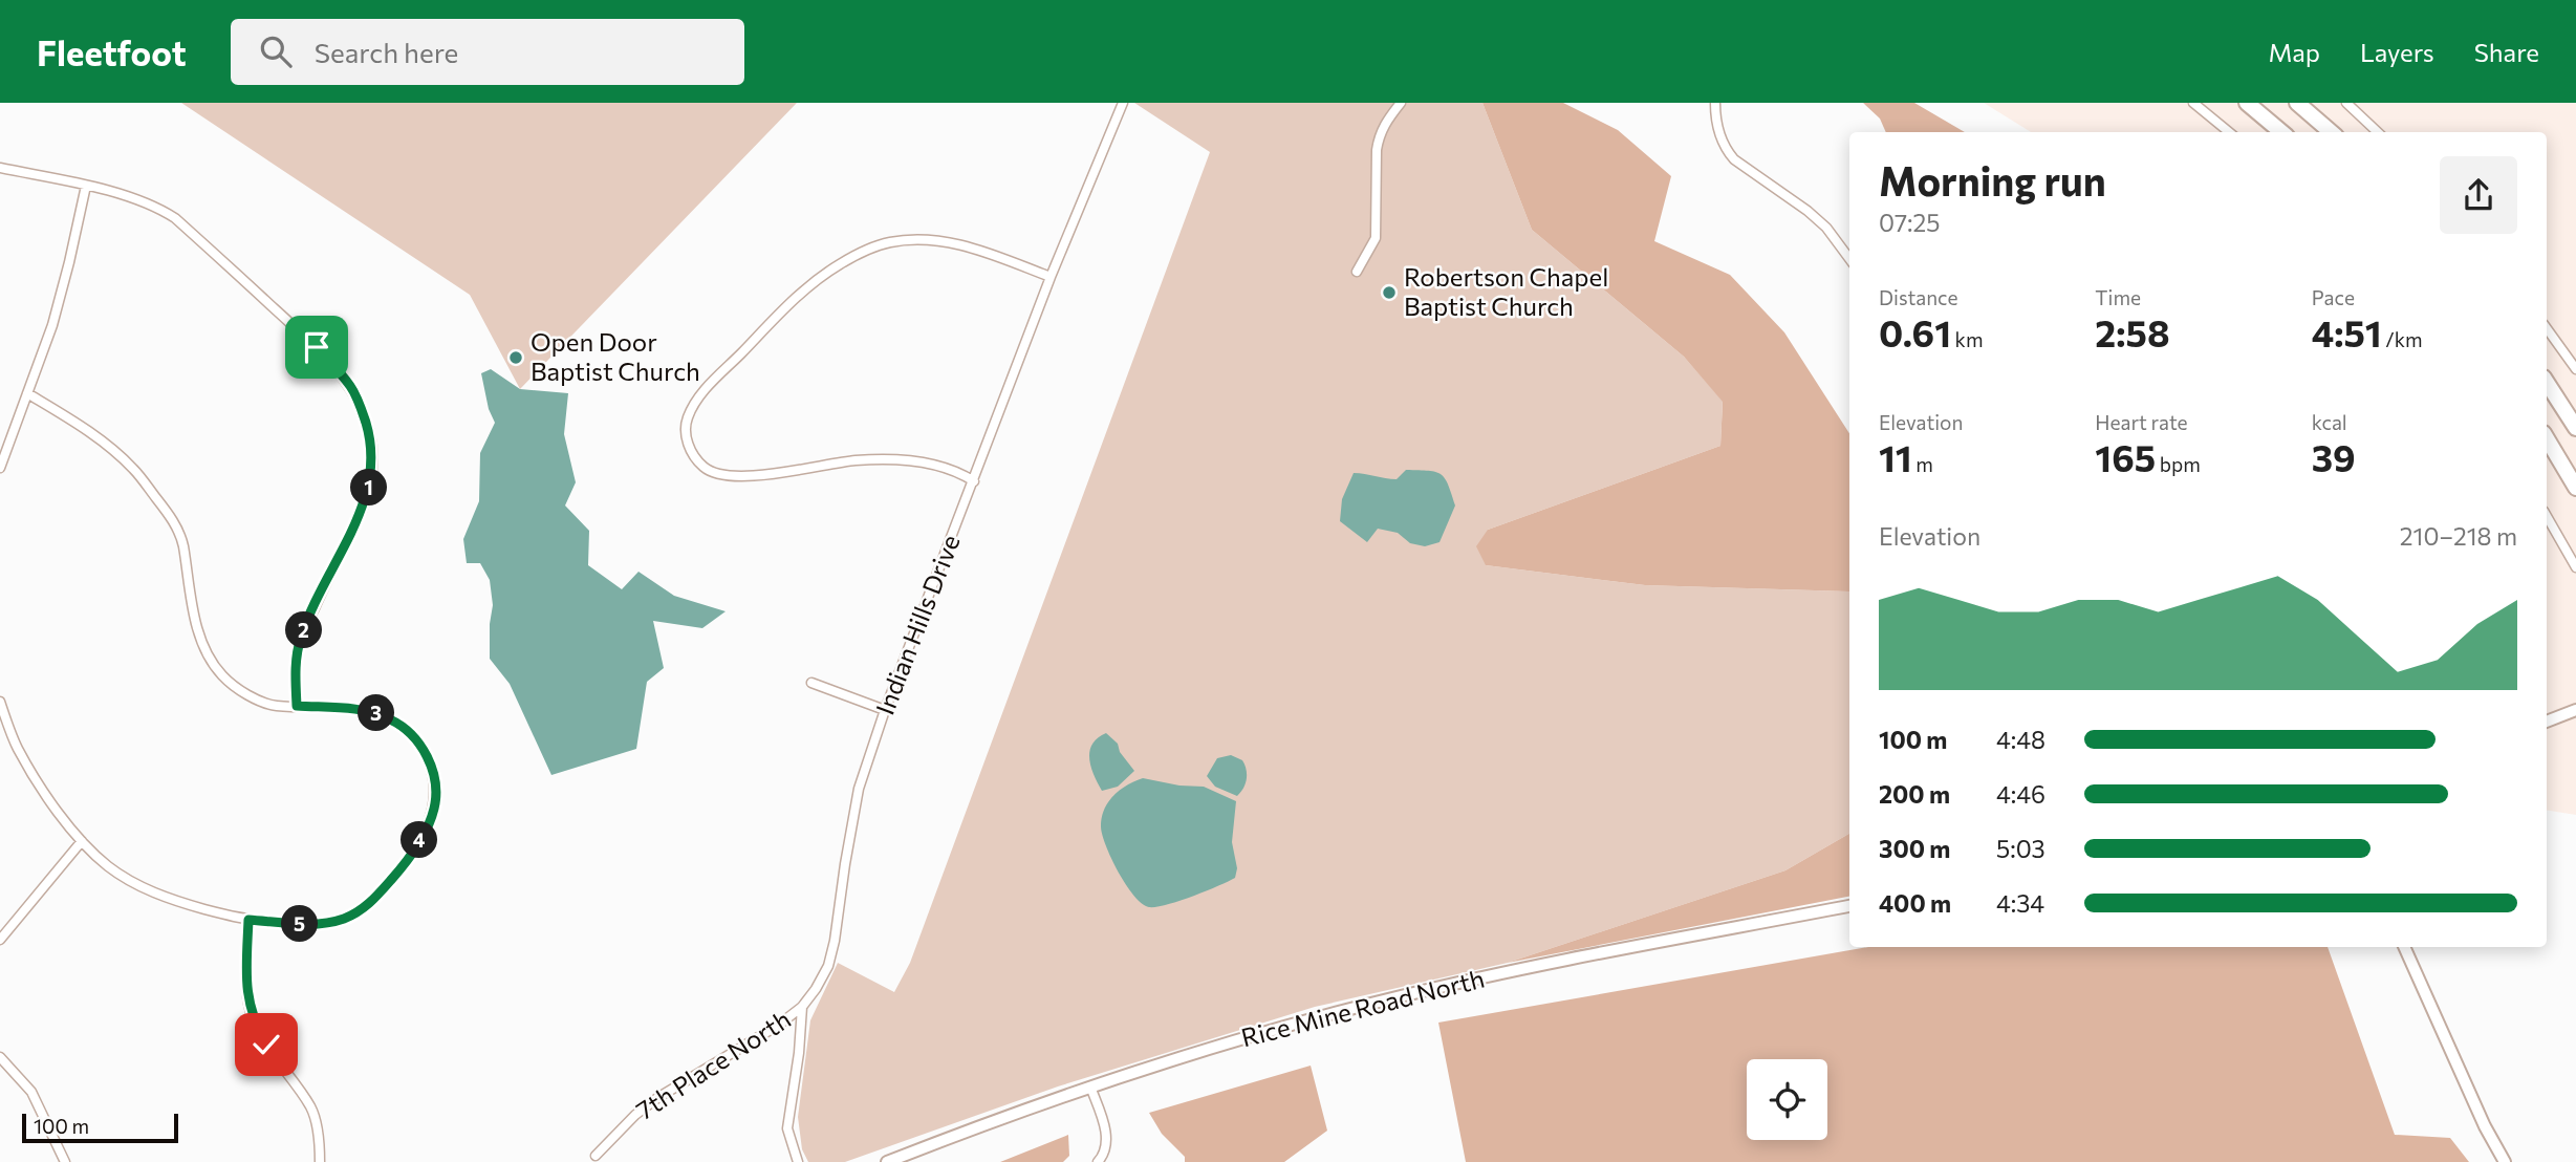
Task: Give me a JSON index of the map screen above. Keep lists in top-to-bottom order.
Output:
{
  "streets": {
    "main road": ["Rice Mine Road North"],
    "street": ["Indian Hills Drive", "7th Place North"]
  },
  "crossings": [
    ["Indian Hills Drive", "7th Place North"]
  ],
  "places": ["Robertson Chapel Baptist Church", "Open Door Baptist Church"],
  "scale_bar": "100 m",
  "page": {
    "header": "Fleetfoot",
    "search": "Search here",
    "nav": ["Map", "Layers", "Share"],
    "heading": ["Morning run", "07:25"],
    "stats": [
      ["Distance", "0.61 km"],
      ["Time", "2:58"],
      ["Pace", "4:51 /km"],
      ["Elevation", "11 m"],
      ["Heart rate", "165 bpm"],
      ["kcal", "39"]
    ],
    "pins": [
      "1",
      "2",
      "3",
      "4",
      "5"
    ],
    "chart": ["Elevation", "210–218 m"],
    "list": [
      {
        "name": "100 m",
        "note": "4:48"
      },
      {
        "name": "200 m",
        "note": "4:46"
      },
      {
        "name": "300 m",
        "note": "5:03"
      },
      {
        "name": "400 m",
        "note": "4:34"
      }
    ],
    "scale": "100 m"
  }
}
